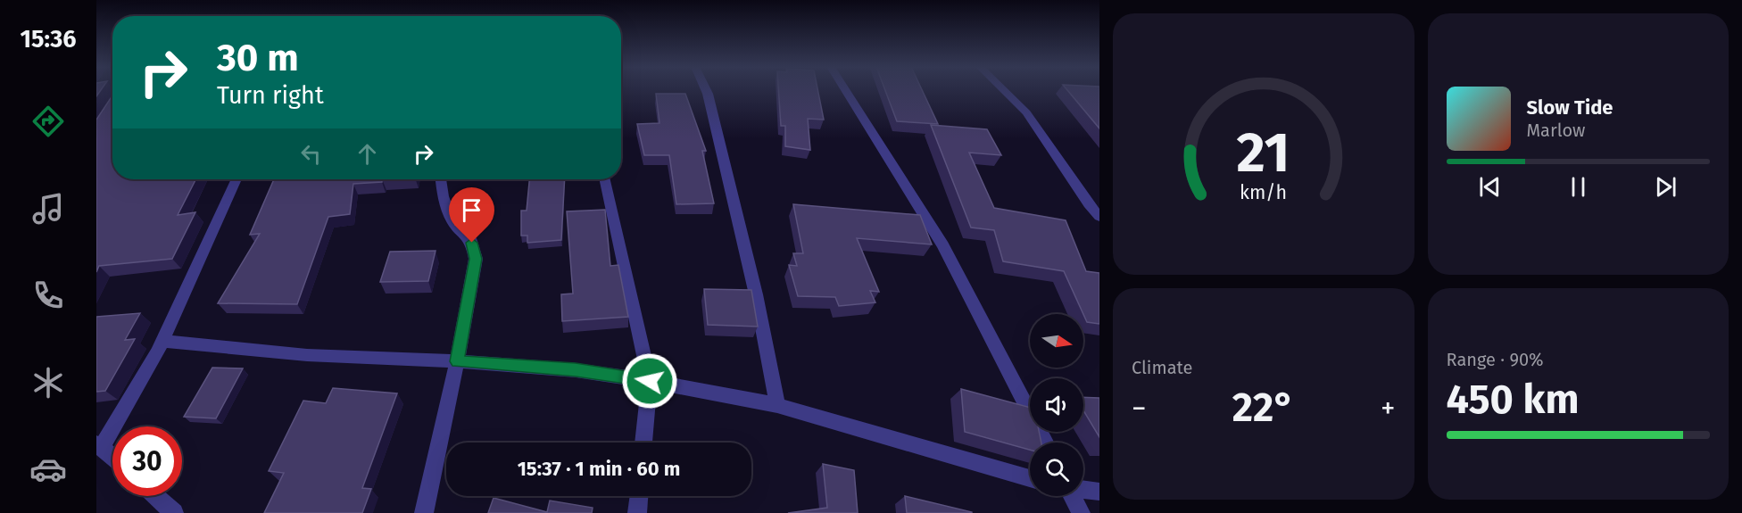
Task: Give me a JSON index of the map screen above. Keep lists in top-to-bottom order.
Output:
{
  "north": "right",
  "page": {
    "tabs": "15:36",
    "turn": ["30 m", "Turn right"],
    "song": ["Slow Tide", "Marlow"],
    "tile": [
      "Climate",
      ["Range · 90%", "450 km"]
    ],
    "heat": ["−", "22°", "+"],
    "limit": "30",
    "trip": "15:37 · 1 min · 60 m",
    "gauge": ["21", "km/h"]
  }
}
